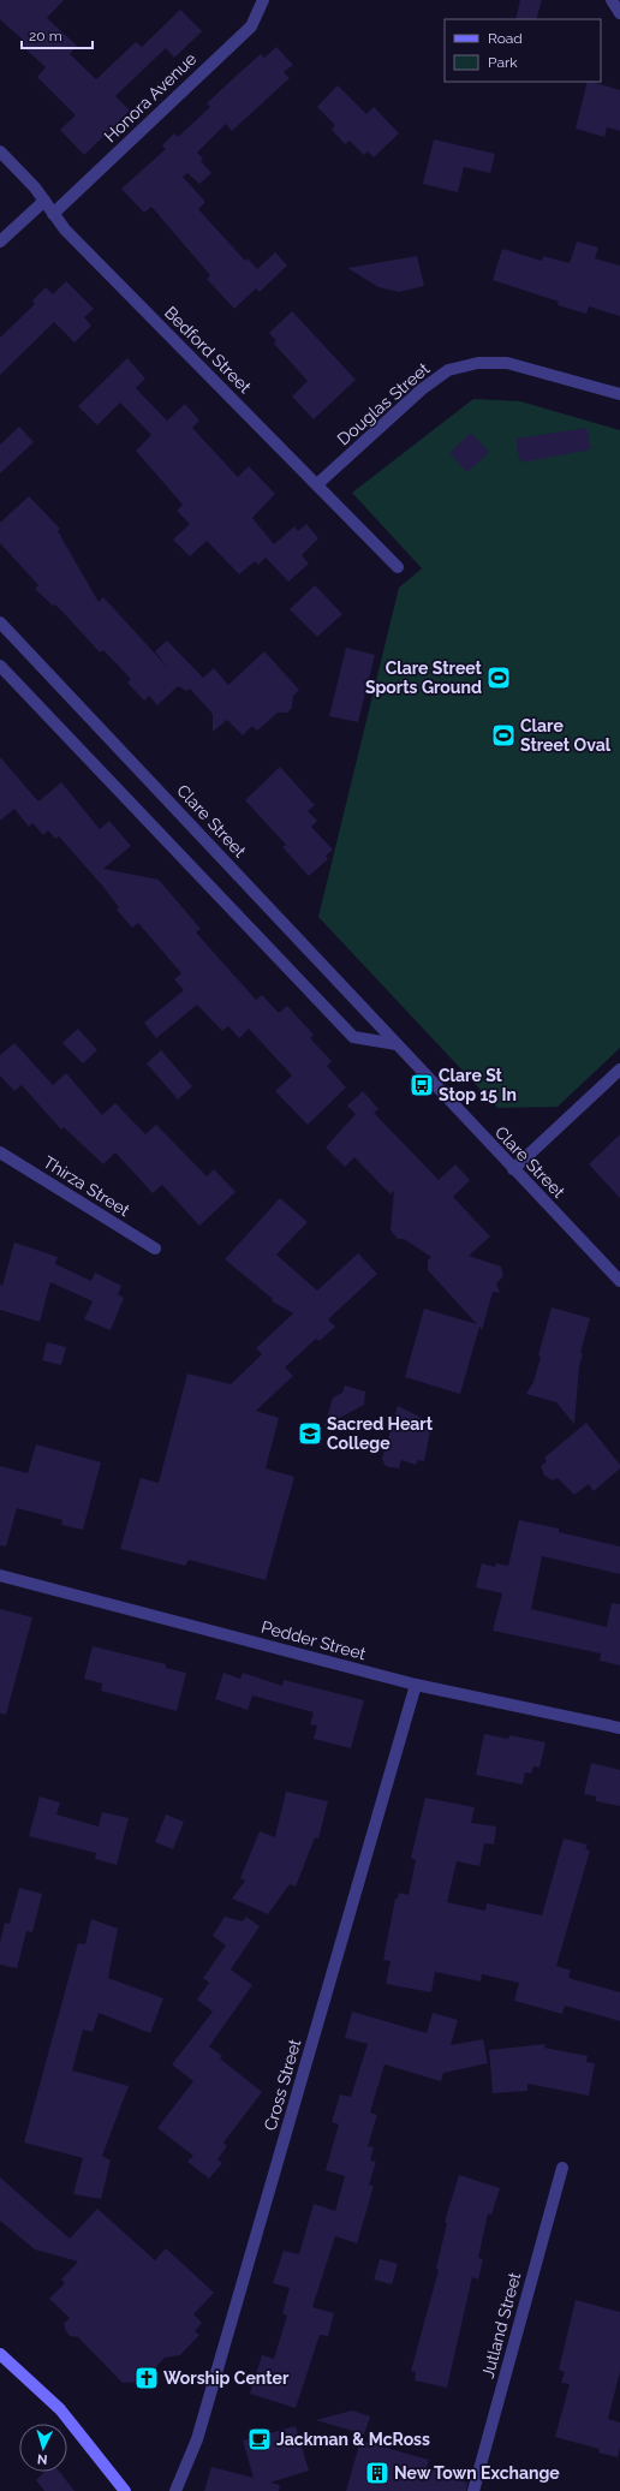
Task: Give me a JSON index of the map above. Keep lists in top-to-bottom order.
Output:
{
  "streets": {
    "street": [
      "Honora Avenue",
      "Bedford Street",
      "Douglas Street",
      "Clare Street",
      "Thirza Street",
      "Pedder Street",
      "Cross Street",
      "Jutland Street"
    ]
  },
  "crossings": [
    ["Honora Avenue", "Bedford Street"],
    ["Bedford Street", "Douglas Street"],
    ["Pedder Street", "Cross Street"]
  ],
  "places": {
    "sports": ["Clare Street Sports Ground", "Clare Street Oval"],
    "bus stop": ["Clare St Stop 15 In"],
    "school or university": ["Sacred Heart College"],
    "church": ["Worship Center"],
    "cafe": ["Jackman & McRoss"],
    "building": ["New Town Exchange"]
  },
  "legend": ["Road", "Park"],
  "scale_bar": "20 m",
  "north": "bottom"
}
